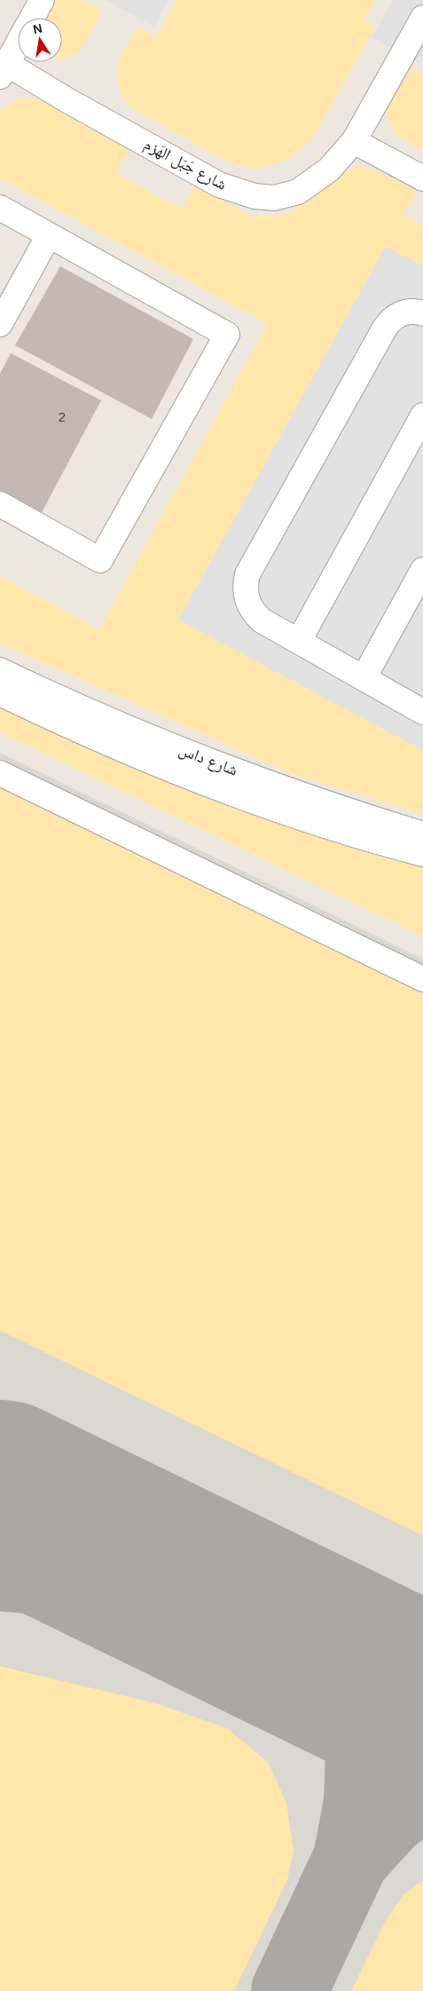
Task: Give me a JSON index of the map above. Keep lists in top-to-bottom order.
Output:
{
  "streets": {
    "street": ["شارع جَبَل الهَزم", "شارع داس"]
  },
  "house_numbers": ["2"],
  "north": "top"
}
